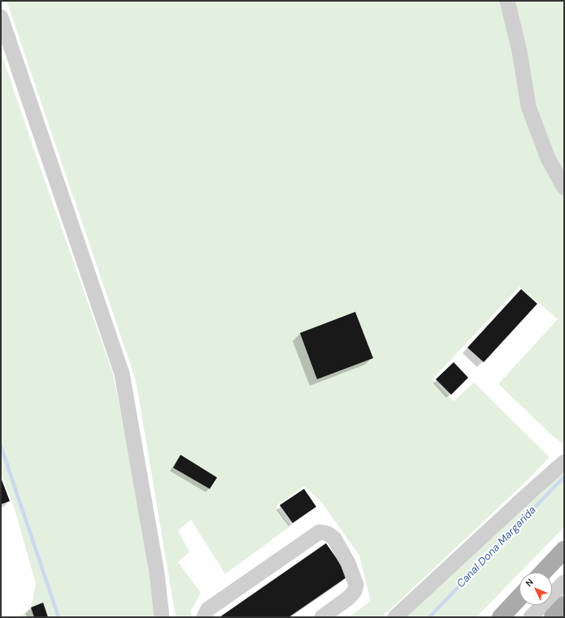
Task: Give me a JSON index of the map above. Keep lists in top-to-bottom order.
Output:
{
  "water": ["Canal Dona Margarida"],
  "north": "top left"
}
